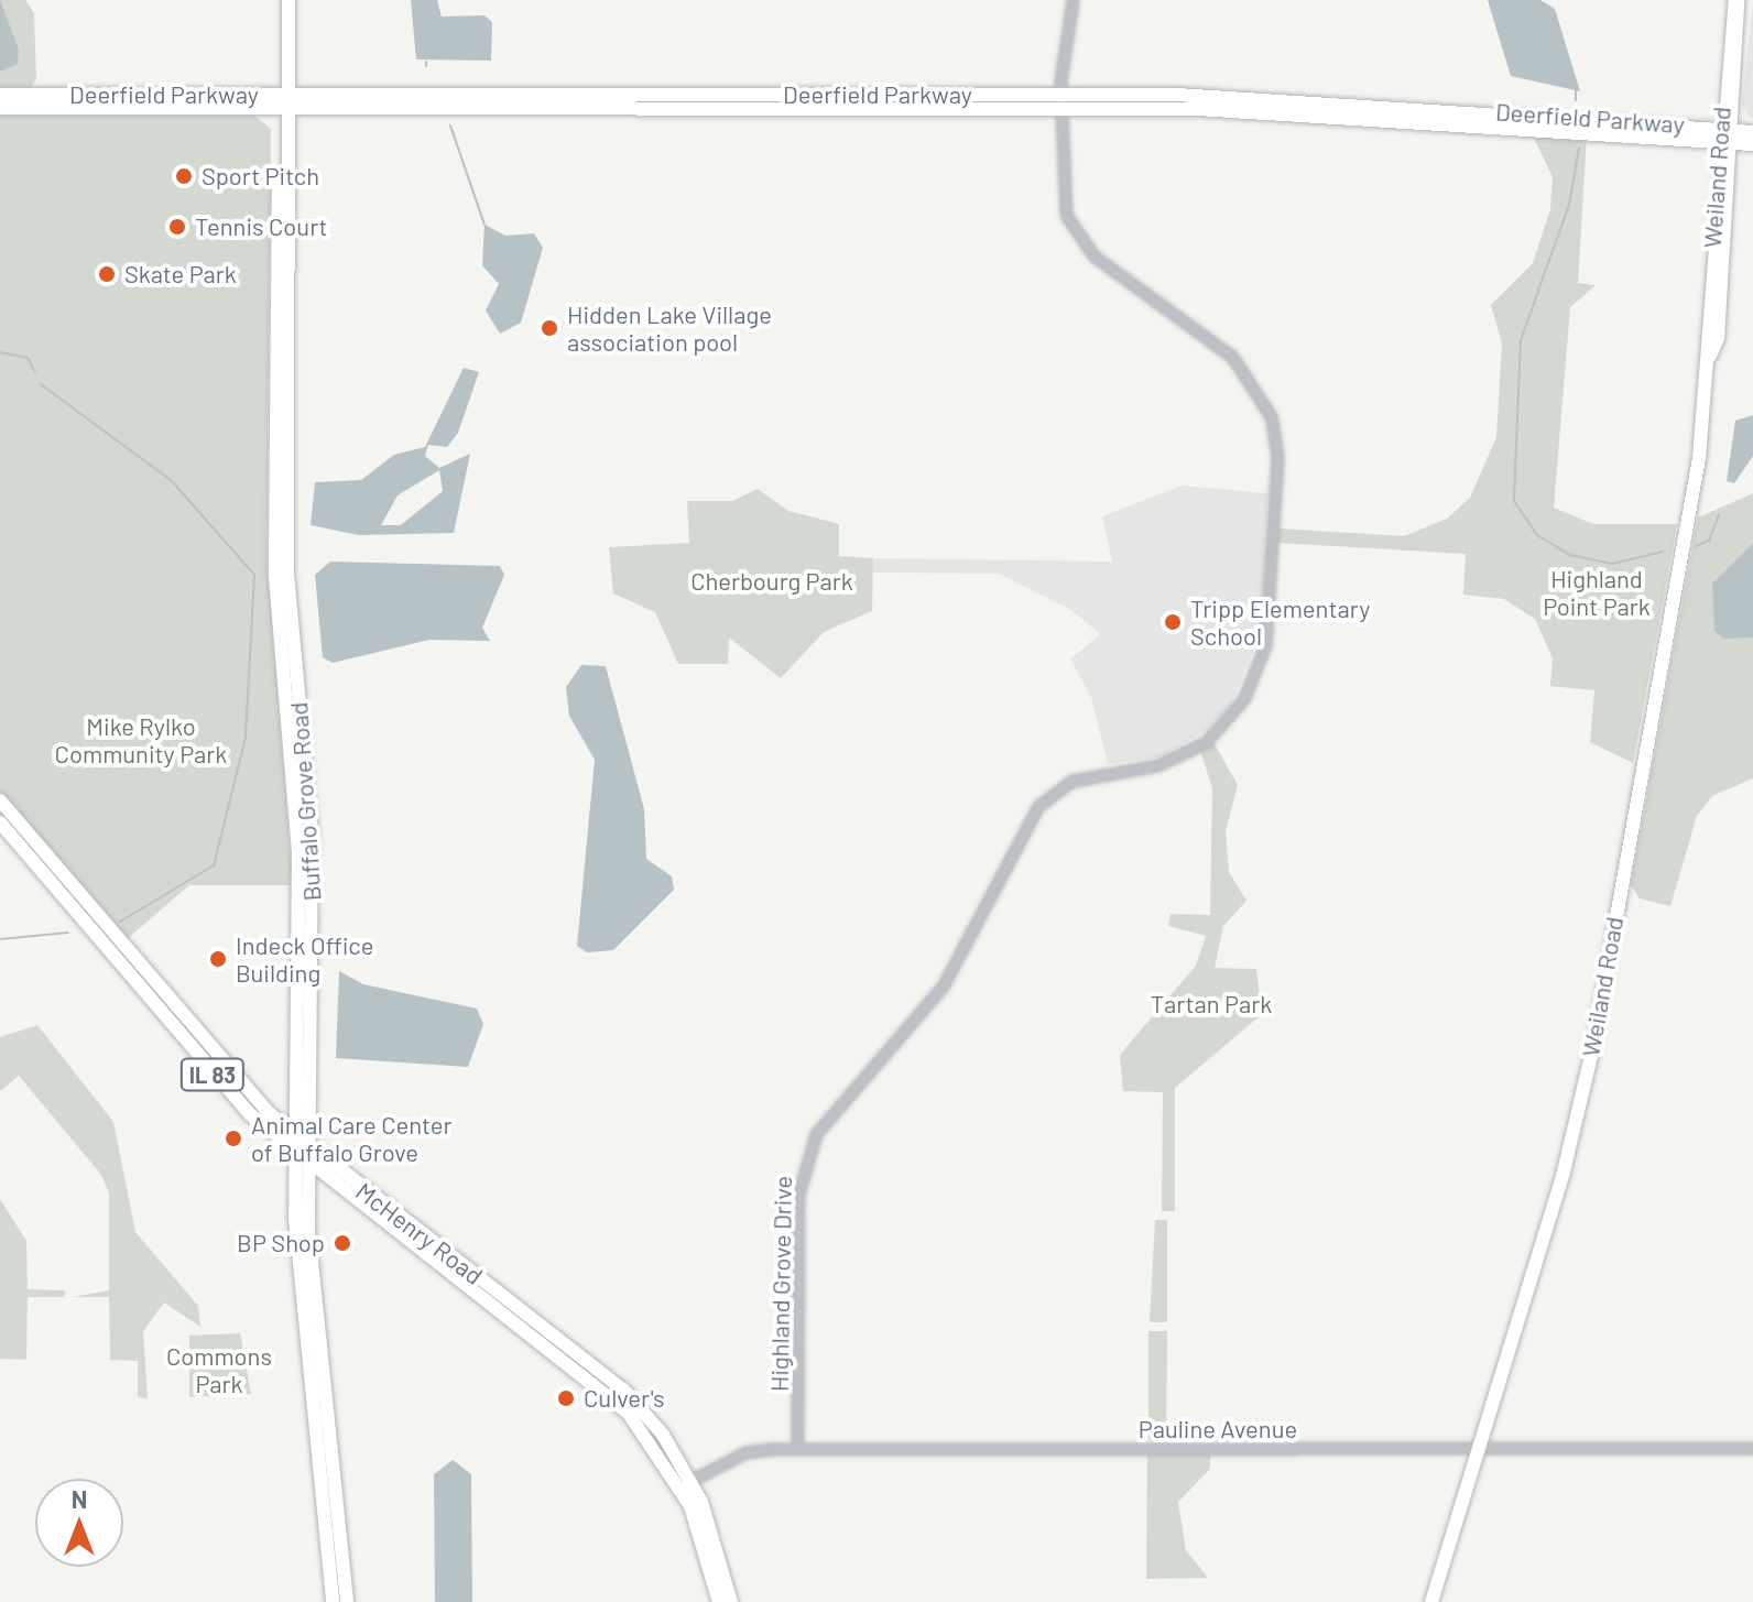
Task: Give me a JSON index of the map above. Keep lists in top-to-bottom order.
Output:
{
  "streets": {
    "main road": [
      "Deerfield Parkway",
      "Weiland Road",
      "Buffalo Grove Road",
      "IL 83",
      "McHenry Road"
    ],
    "street": ["Highland Grove Drive", "Pauline Avenue"]
  },
  "crossings": [
    ["Deerfield Parkway", "Weiland Road"],
    ["Deerfield Parkway", "Buffalo Grove Road"],
    ["Deerfield Parkway", "Highland Grove Drive"],
    ["Weiland Road", "Pauline Avenue"],
    ["Buffalo Grove Road", "McHenry Road"],
    ["McHenry Road", "Pauline Avenue"],
    ["Highland Grove Drive", "Pauline Avenue"]
  ],
  "parks": [
    "Highland Point Park",
    "Cherbourg Park",
    "Mike Rylko Community Park",
    "Tartan Park",
    "Commons Park"
  ],
  "places": [
    "Sport Pitch",
    "Tennis Court",
    "Skate Park",
    "Hidden Lake Village association pool",
    "Tripp Elementary School",
    "Indeck Office Building",
    "Animal Care Center of Buffalo Grove",
    "BP Shop",
    "Culver's"
  ],
  "north": "top"
}
